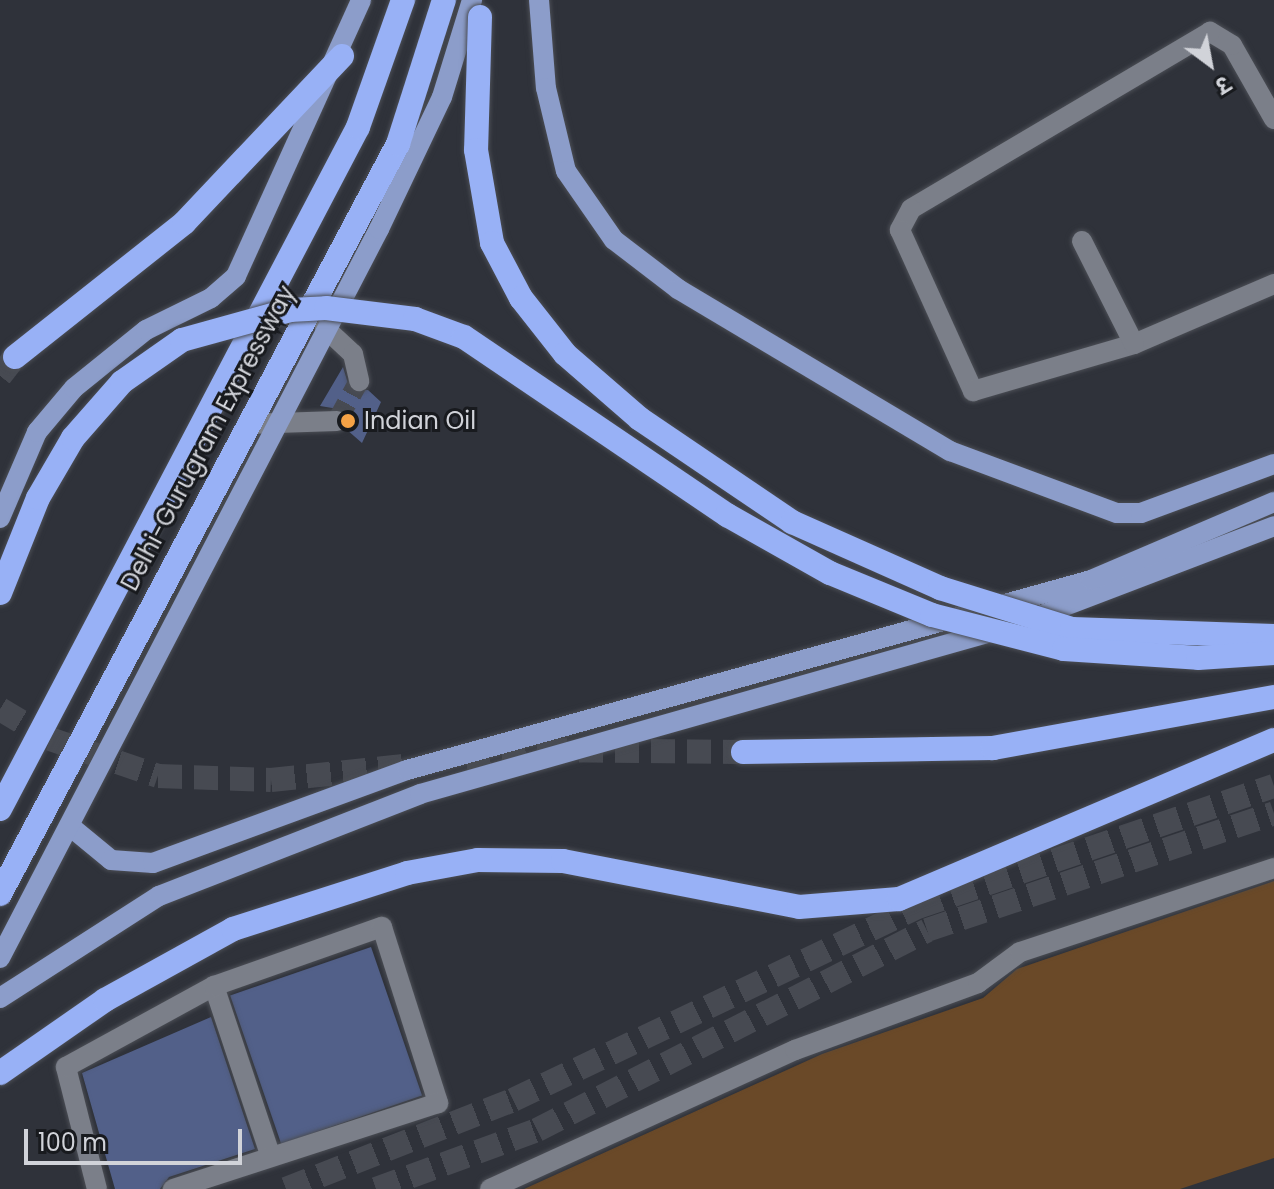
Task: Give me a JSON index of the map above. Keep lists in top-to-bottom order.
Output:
{
  "streets": {
    "highway": ["Delhi-Gurugram Expressway"]
  },
  "places": ["Indian Oil"],
  "scale_bar": "100 m",
  "north": "bottom right"
}
